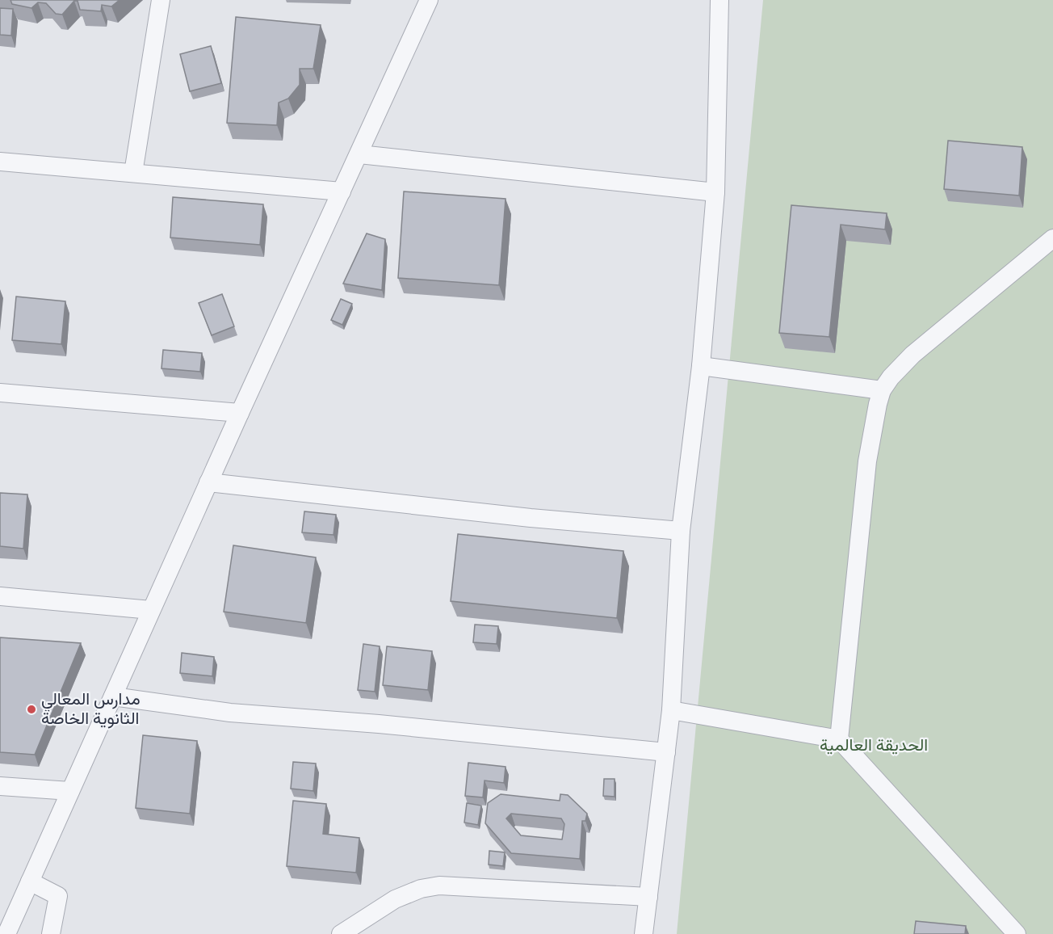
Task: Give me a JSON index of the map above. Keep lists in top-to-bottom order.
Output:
{
  "parks": ["الحديقة العالمية"],
  "places": ["مدارس المعالي الثانوية الخاصة"]
}
